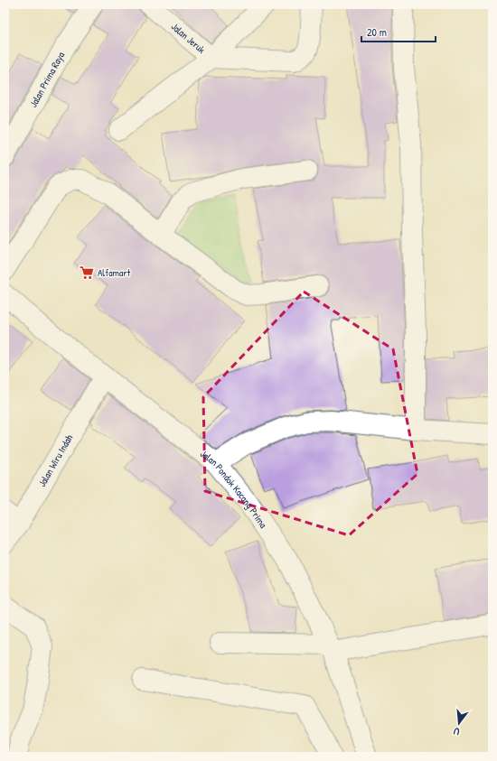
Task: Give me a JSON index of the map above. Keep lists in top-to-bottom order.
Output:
{
  "streets": {
    "street": [
      "Jalan Jeruk",
      "Jalan Prima Raya",
      "Jalan Wiru Indah",
      "Jalan Pondok Kacang Prima"
    ]
  },
  "crossings": [
    ["Jalan Wiru Indah", "Jalan Pondok Kacang Prima"]
  ],
  "places": {
    "supermarket": ["Alfamart"]
  },
  "scale_bar": "20 m",
  "north": "bottom"
}
